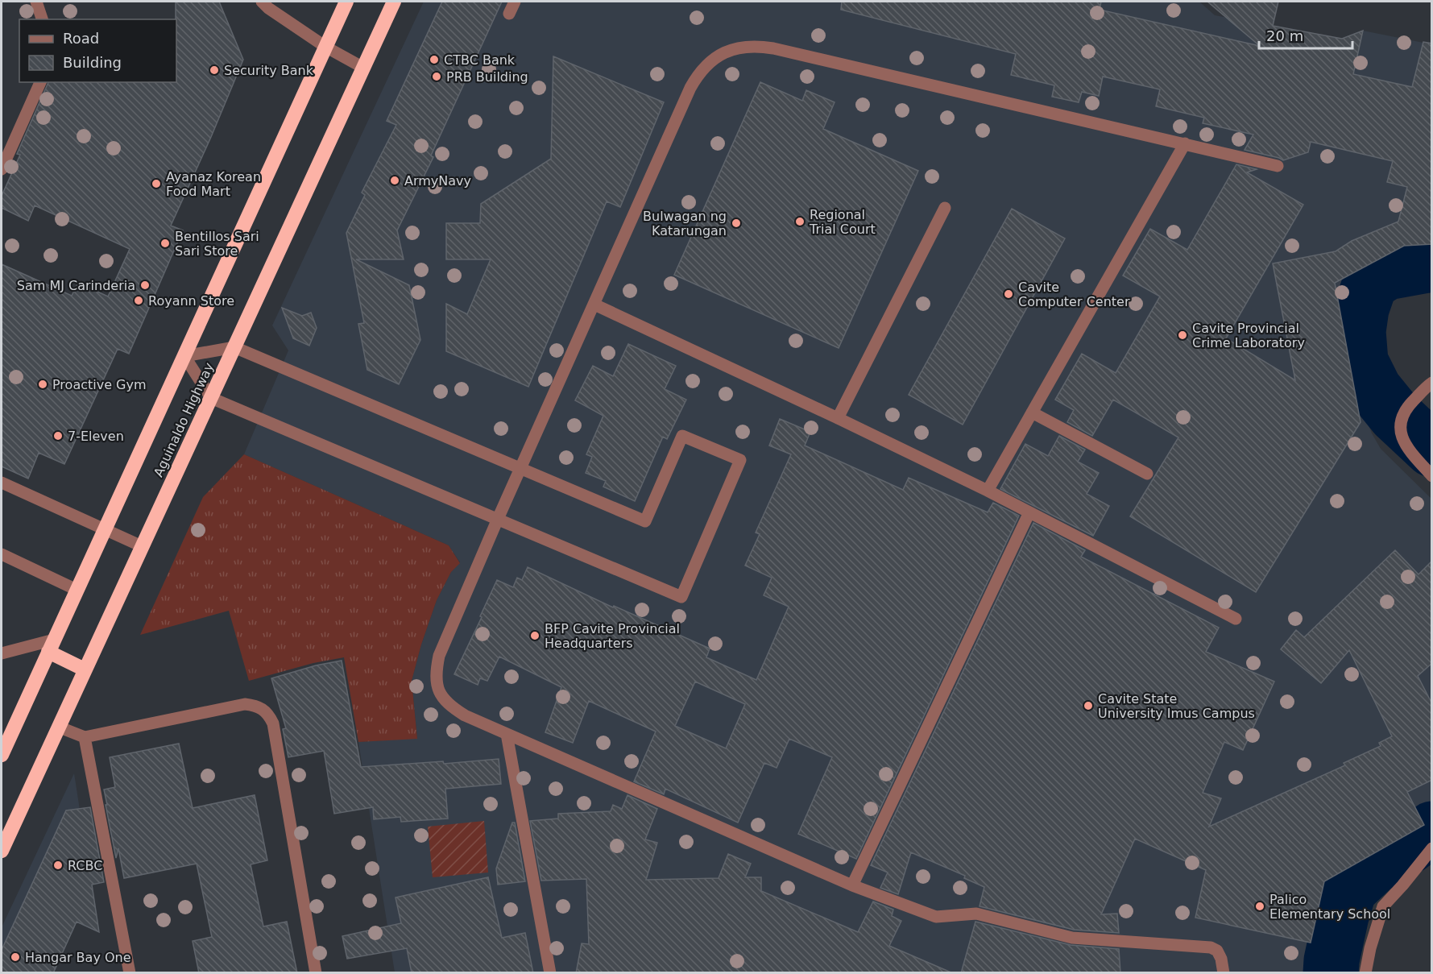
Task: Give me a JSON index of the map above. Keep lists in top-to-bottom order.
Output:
{
  "streets": {
    "highway": ["Aguinaldo Highway"]
  },
  "places": [
    "CTBC Bank",
    "Security Bank",
    "PRB Building",
    "ArmyNavy",
    "Ayanaz Korean Food Mart",
    "Regional Trial Court",
    "Bulwagan ng Katarungan",
    "Bentillos Sari Sari Store",
    "Sam MJ Carinderia",
    "Cavite Computer Center",
    "Royann Store",
    "Cavite Provincial Crime Laboratory",
    "Proactive Gym",
    "7-Eleven",
    "BFP Cavite Provincial Headquarters",
    "Cavite State University Imus Campus",
    "RCBC",
    "Palico Elementary School",
    "Hangar Bay One"
  ],
  "legend": ["Road", "Building"],
  "scale_bar": "20 m"
}
